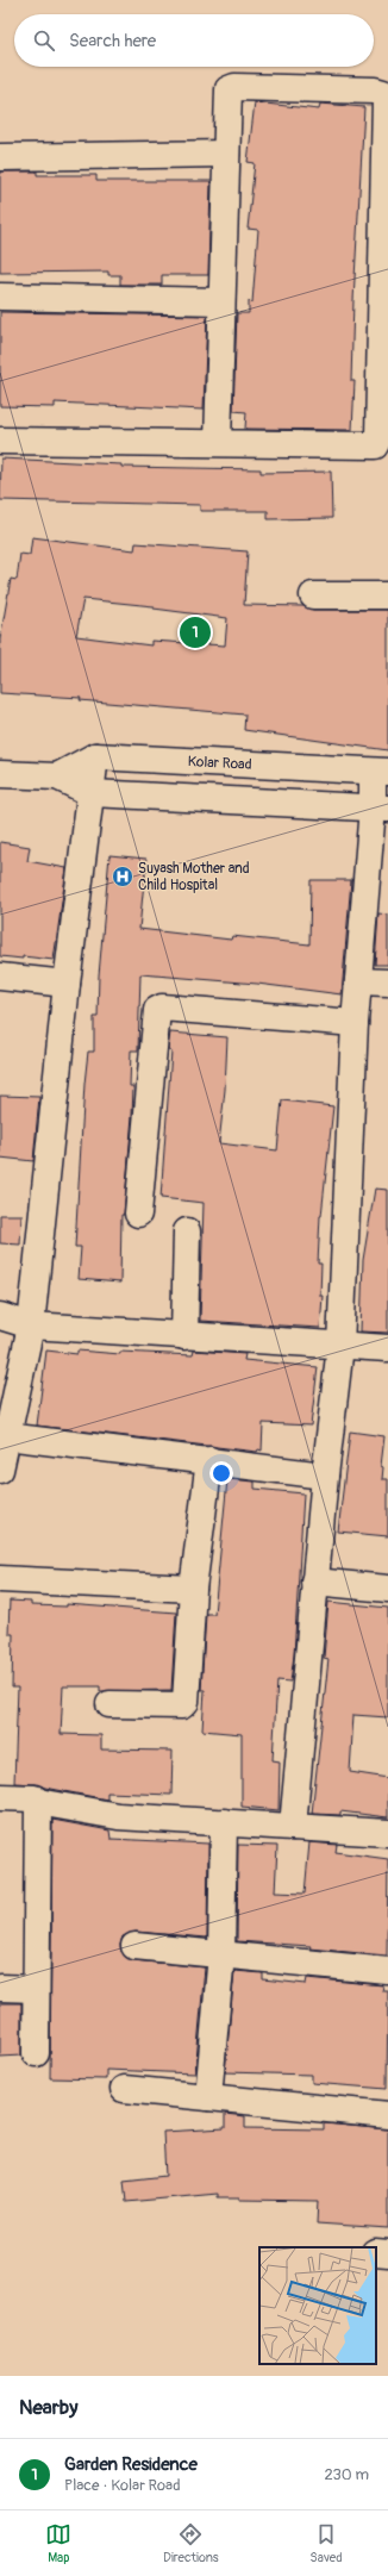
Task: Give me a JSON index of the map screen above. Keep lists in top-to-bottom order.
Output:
{
  "streets": {
    "street": ["Kolar Road"]
  },
  "places": {
    "hospital": ["Suyash Mother and Child Hospital"]
  },
  "page": {
    "search": "Search here",
    "pins": "1",
    "heading": "Nearby",
    "list": [
      {
        "mark": "1",
        "name": "Garden Residence",
        "note": "Place · Kolar Road",
        "value": "230 m"
      }
    ],
    "nav": ["Map", "Directions", "Saved"]
  }
}
